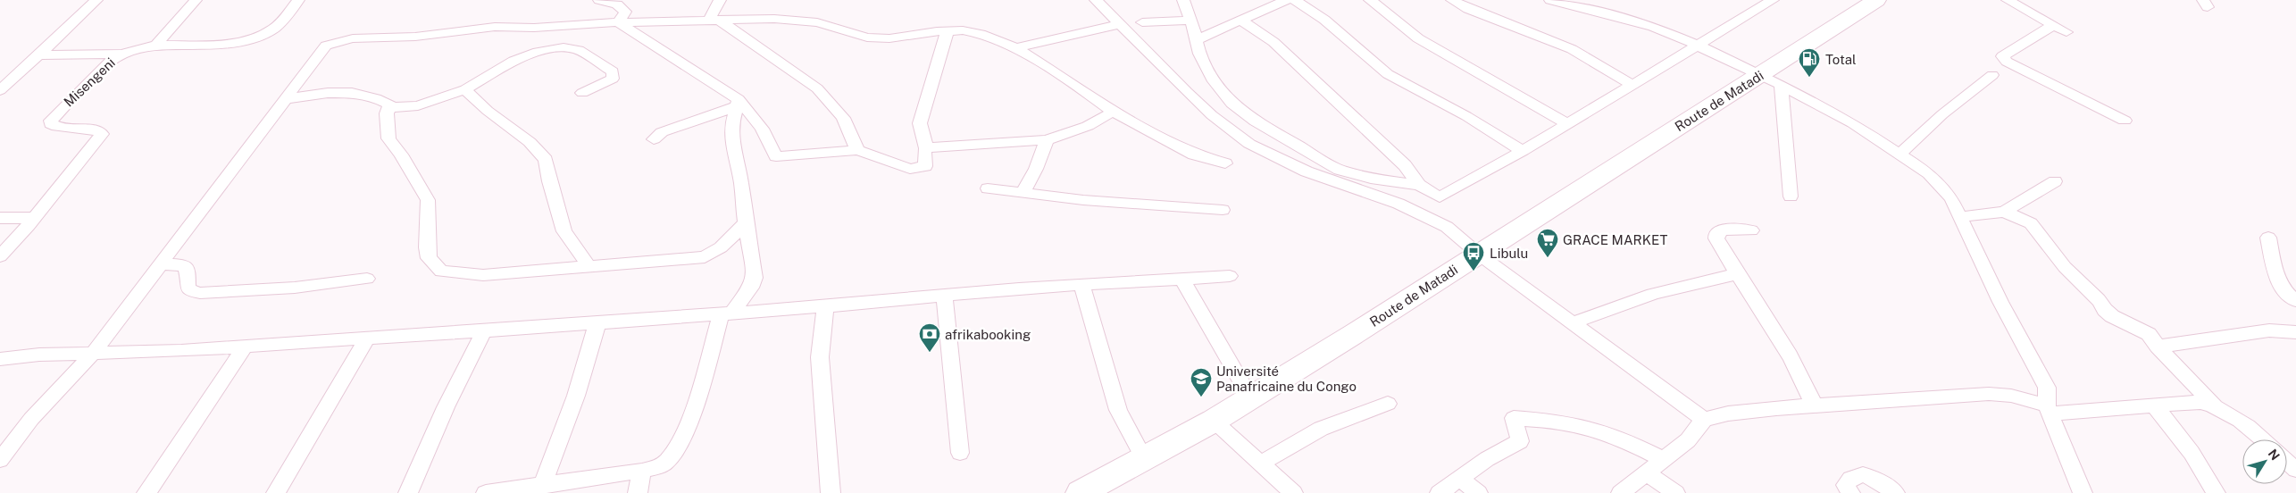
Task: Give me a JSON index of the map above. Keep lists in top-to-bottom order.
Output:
{
  "streets": {
    "highway": ["Route de Matadi"],
    "street": ["Misengeni"]
  },
  "places": {
    "fuel station": ["Total"],
    "supermarket": ["GRACE MARKET"],
    "bus stop": ["Libulu"],
    "bank": ["afrikabooking"],
    "school or university": ["Université Panafricaine du Congo"]
  },
  "north": "top right"
}
